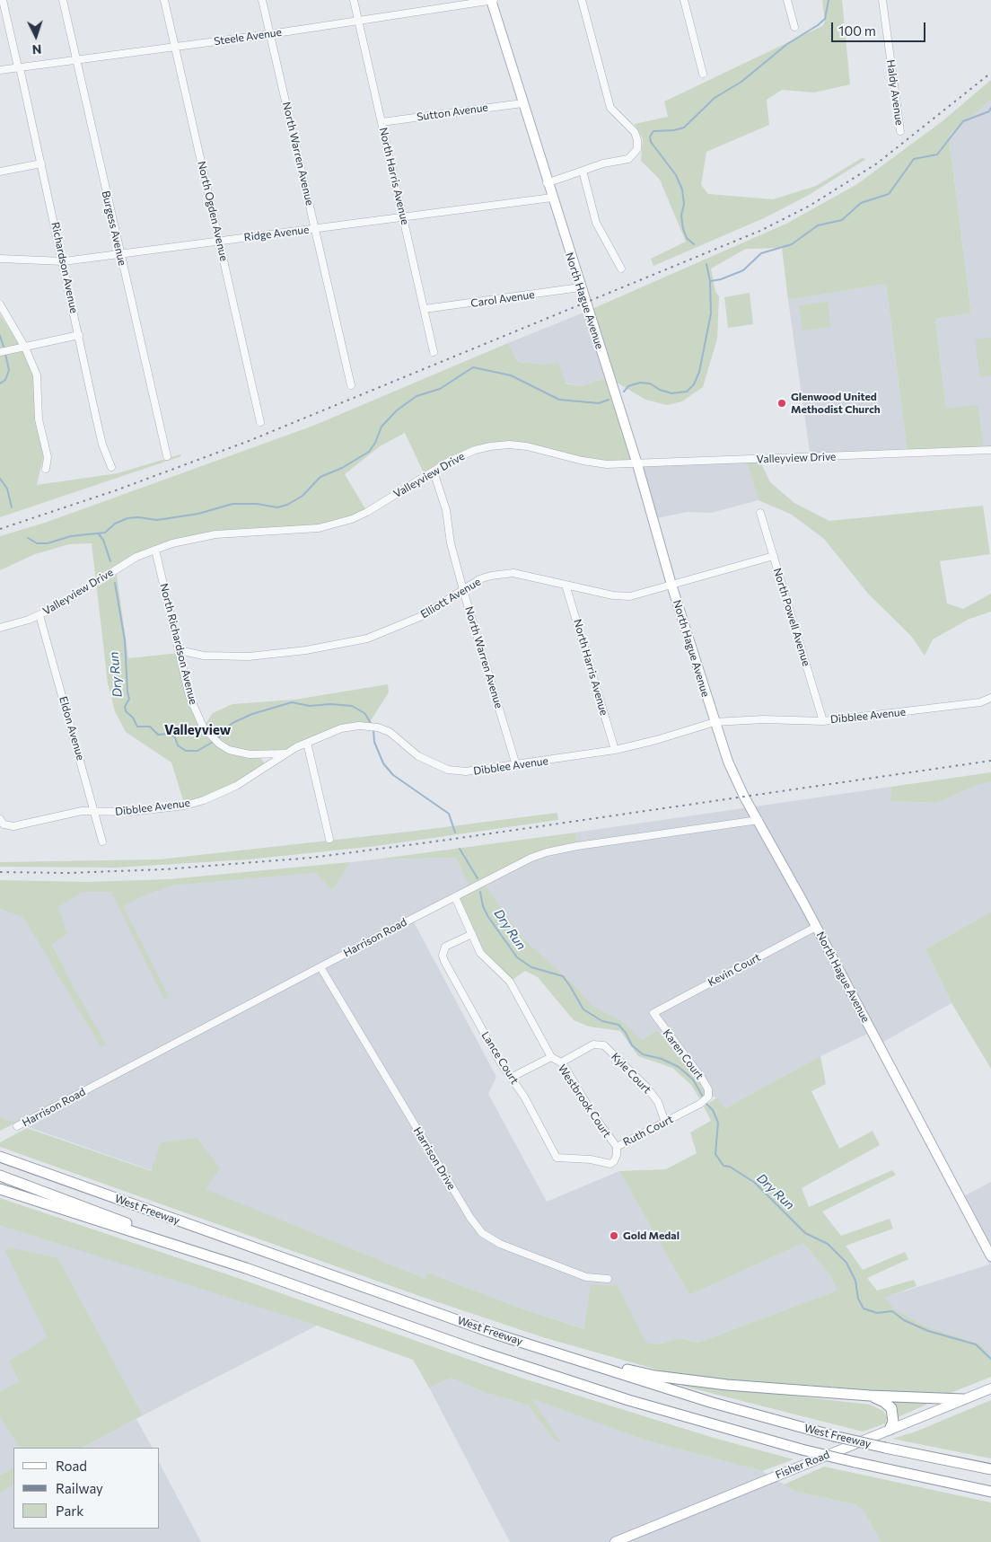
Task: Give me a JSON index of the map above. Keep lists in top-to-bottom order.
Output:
{
  "streets": {
    "highway": ["West Freeway"],
    "main road": ["North Hague Avenue", "Fisher Road"],
    "street": [
      "Steele Avenue",
      "Haldy Avenue",
      "Sutton Avenue",
      "North Warren Avenue",
      "North Harris Avenue",
      "North Ogden Avenue",
      "Burgess Avenue",
      "Ridge Avenue",
      "Richardson Avenue",
      "Carol Avenue",
      "Valleyview Drive",
      "Elliott Avenue",
      "North Powell Avenue",
      "North Richardson Avenue",
      "Dibblee Avenue",
      "Eldon Avenue",
      "Harrison Road",
      "Kevin Court",
      "Karen Court",
      "Lance Court",
      "Kyle Court",
      "Westbrook Court",
      "Ruth Court",
      "Harrison Drive"
    ]
  },
  "crossings": [
    ["Steele Avenue", "North Warren Avenue"],
    ["Steele Avenue", "North Harris Avenue"],
    ["Steele Avenue", "North Ogden Avenue"],
    ["Steele Avenue", "Burgess Avenue"],
    ["Steele Avenue", "Richardson Avenue"],
    ["Steele Avenue", "North Hague Avenue"],
    ["Sutton Avenue", "North Harris Avenue"],
    ["Sutton Avenue", "North Hague Avenue"],
    ["North Warren Avenue", "Ridge Avenue"],
    ["North Warren Avenue", "Valleyview Drive"],
    ["North Warren Avenue", "Elliott Avenue"],
    ["North Warren Avenue", "Dibblee Avenue"],
    ["North Harris Avenue", "Ridge Avenue"],
    ["North Harris Avenue", "Carol Avenue"],
    ["North Harris Avenue", "Elliott Avenue"],
    ["North Harris Avenue", "Dibblee Avenue"],
    ["North Ogden Avenue", "Ridge Avenue"],
    ["Burgess Avenue", "Ridge Avenue"],
    ["Ridge Avenue", "Richardson Avenue"],
    ["Ridge Avenue", "North Hague Avenue"],
    ["Carol Avenue", "North Hague Avenue"],
    ["North Hague Avenue", "Valleyview Drive"],
    ["North Hague Avenue", "Elliott Avenue"],
    ["North Hague Avenue", "Dibblee Avenue"],
    ["North Hague Avenue", "Harrison Road"],
    ["North Hague Avenue", "Kevin Court"],
    ["Valleyview Drive", "North Richardson Avenue"],
    ["Valleyview Drive", "Eldon Avenue"],
    ["Elliott Avenue", "North Powell Avenue"],
    ["Elliott Avenue", "North Richardson Avenue"],
    ["North Powell Avenue", "Dibblee Avenue"],
    ["North Richardson Avenue", "Dibblee Avenue"],
    ["Dibblee Avenue", "Eldon Avenue"],
    ["Harrison Road", "Westbrook Court"],
    ["Harrison Road", "Harrison Drive"],
    ["Kevin Court", "Karen Court"],
    ["Karen Court", "Ruth Court"],
    ["Lance Court", "Westbrook Court"],
    ["Lance Court", "Ruth Court"],
    ["Kyle Court", "Westbrook Court"],
    ["Kyle Court", "Ruth Court"],
    ["Westbrook Court", "Ruth Court"]
  ],
  "districts": ["Valleyview"],
  "water": ["Dry Run"],
  "places": ["Glenwood United Methodist Church", "Gold Medal"],
  "legend": ["Road", "Railway", "Park"],
  "scale_bar": "100 m",
  "north": "bottom"
}
